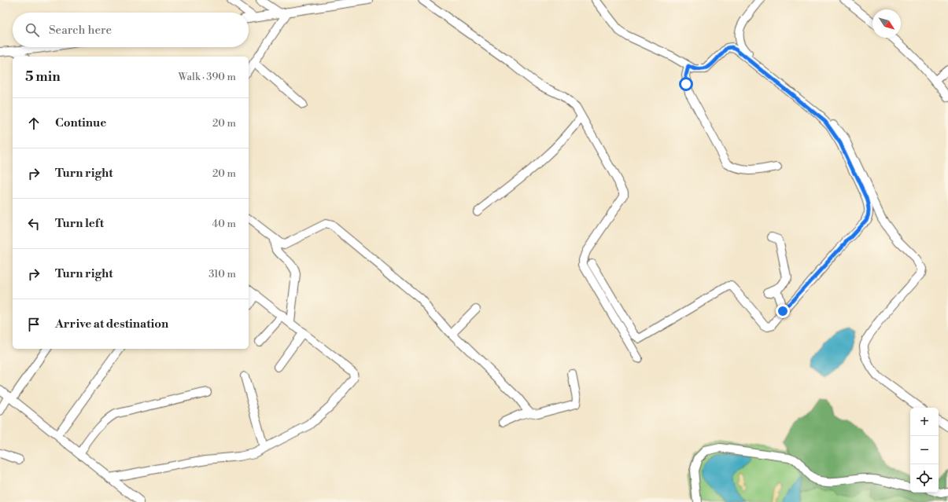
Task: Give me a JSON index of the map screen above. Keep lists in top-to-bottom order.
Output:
{
  "north": "bottom right",
  "page": {
    "search": "Search here",
    "heading": ["5 min", "Walk · 390 m"],
    "list": [
      ["Continue", "20 m"],
      ["Turn right", "20 m"],
      ["Turn left", "40 m"],
      ["Turn right", "310 m"],
      "Arrive at destination"
    ],
    "map_buttons": ["+", "−"]
  }
}
